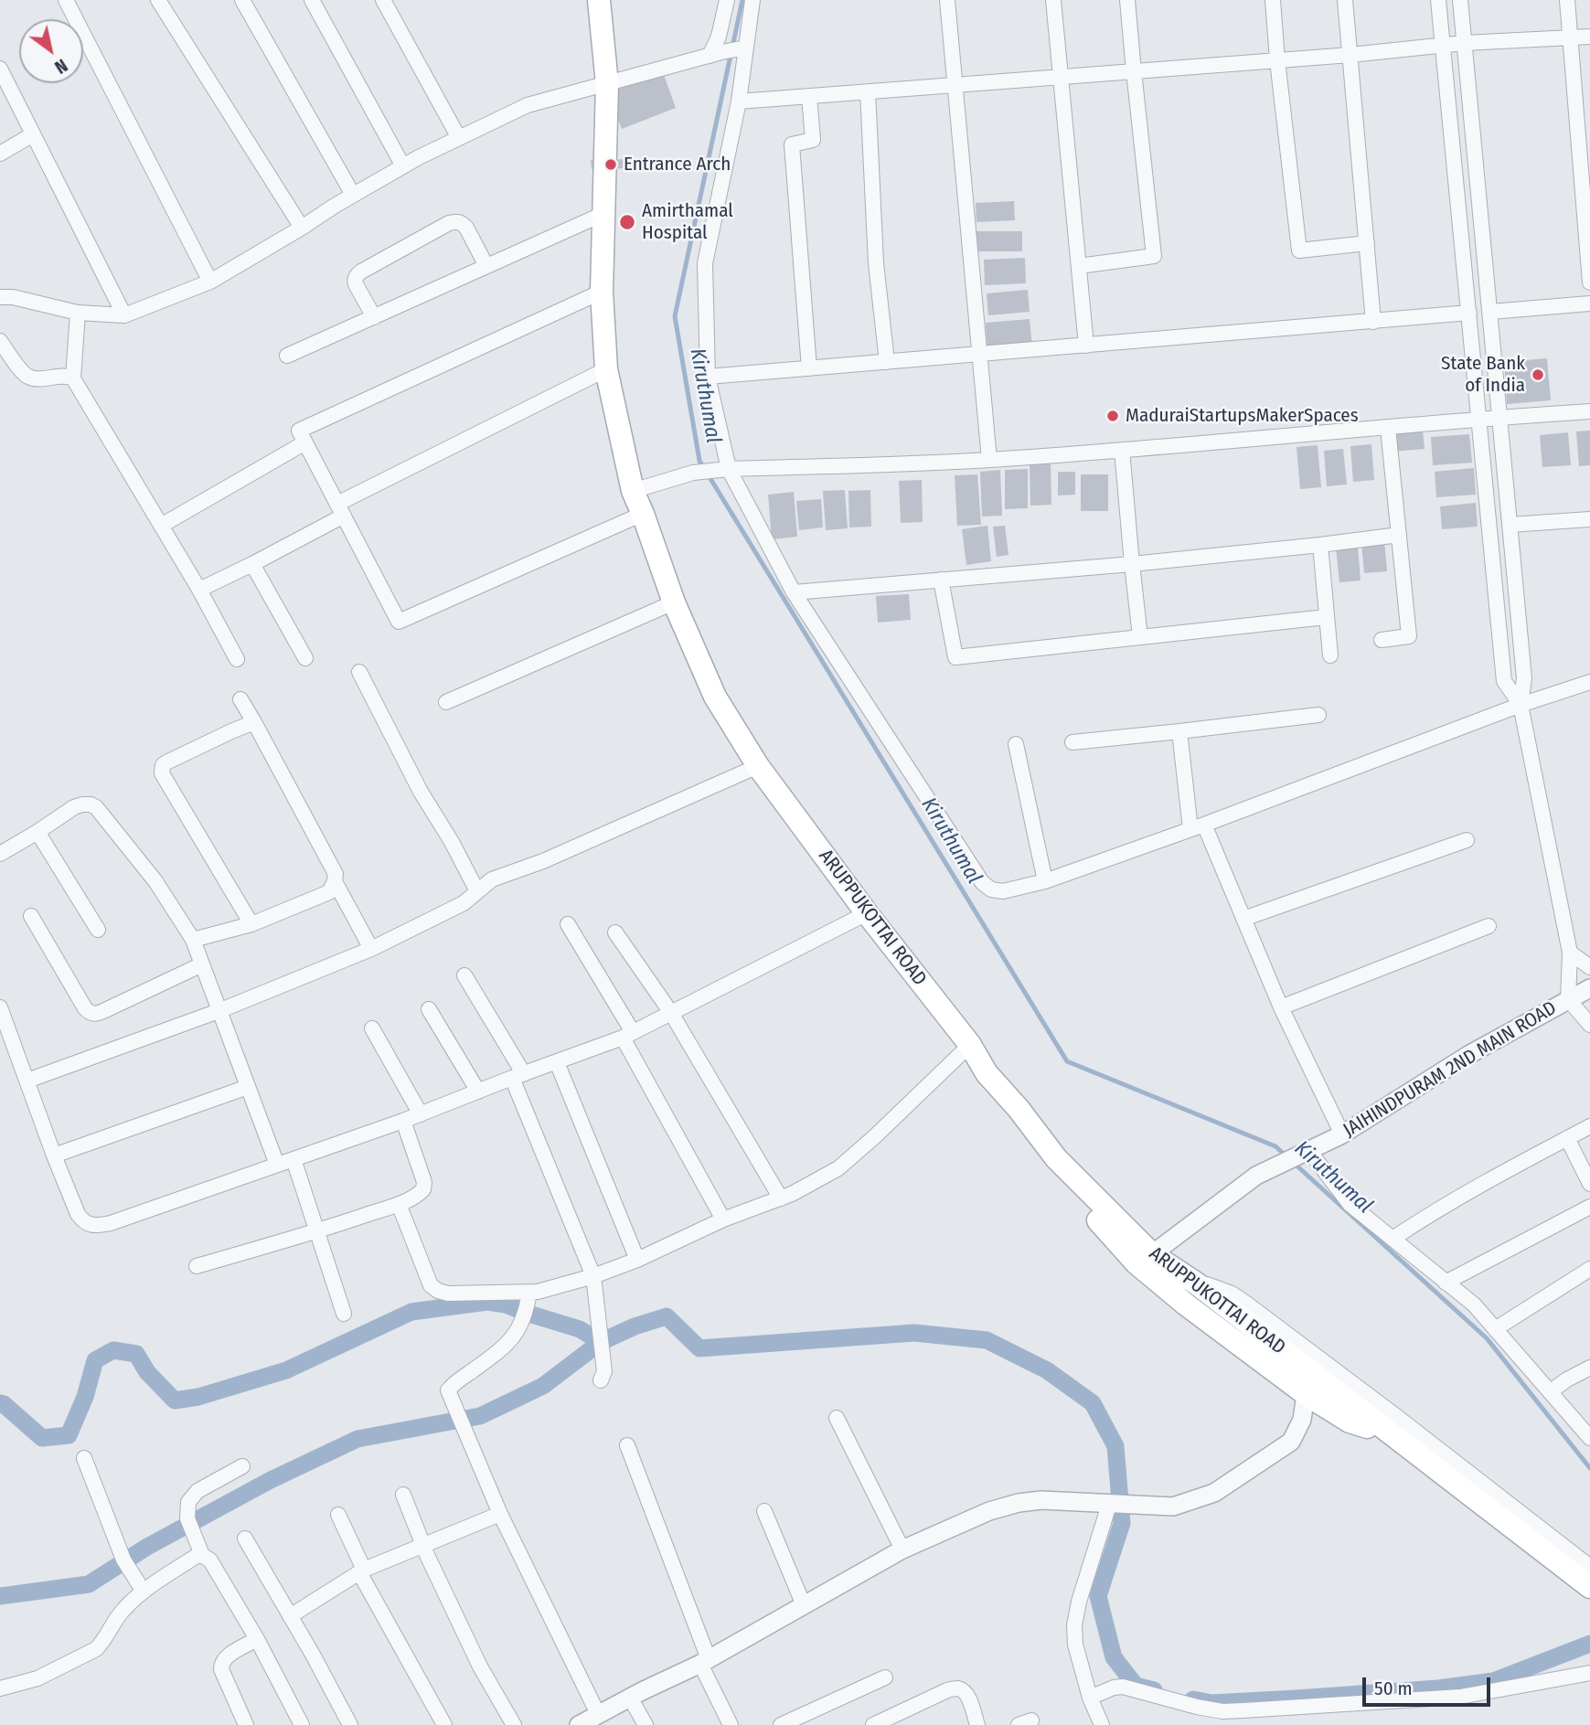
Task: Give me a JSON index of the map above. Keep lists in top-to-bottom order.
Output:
{
  "streets": {
    "main road": ["ARUPPUKOTTAI ROAD"],
    "street": ["JAIHINDPURAM 2ND MAIN ROAD"]
  },
  "crossings": [
    ["ARUPPUKOTTAI ROAD", "JAIHINDPURAM 2ND MAIN ROAD"]
  ],
  "water": ["Kiruthumal"],
  "places": [
    "Entrance Arch",
    "Amirthamal Hospital",
    "State Bank of India",
    "MaduraiStartupsMakerSpaces"
  ],
  "scale_bar": "50 m",
  "north": "bottom right"
}
